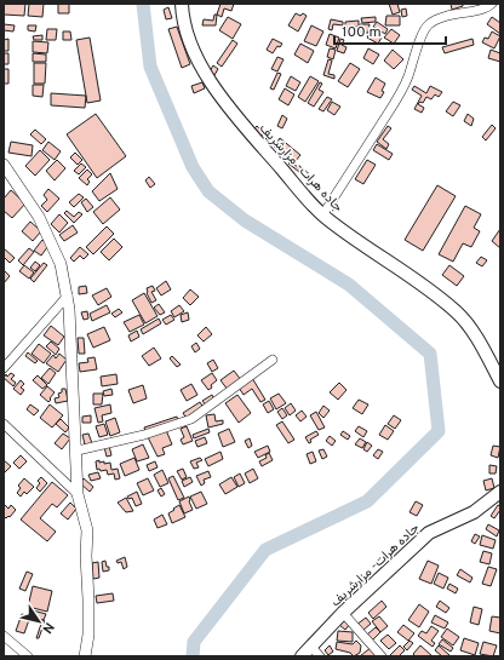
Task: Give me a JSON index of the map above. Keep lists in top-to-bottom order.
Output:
{
  "streets": {
    "highway": ["جاده هرات- مزارشریف"]
  },
  "scale_bar": "100 m",
  "north": "bottom right"
}
